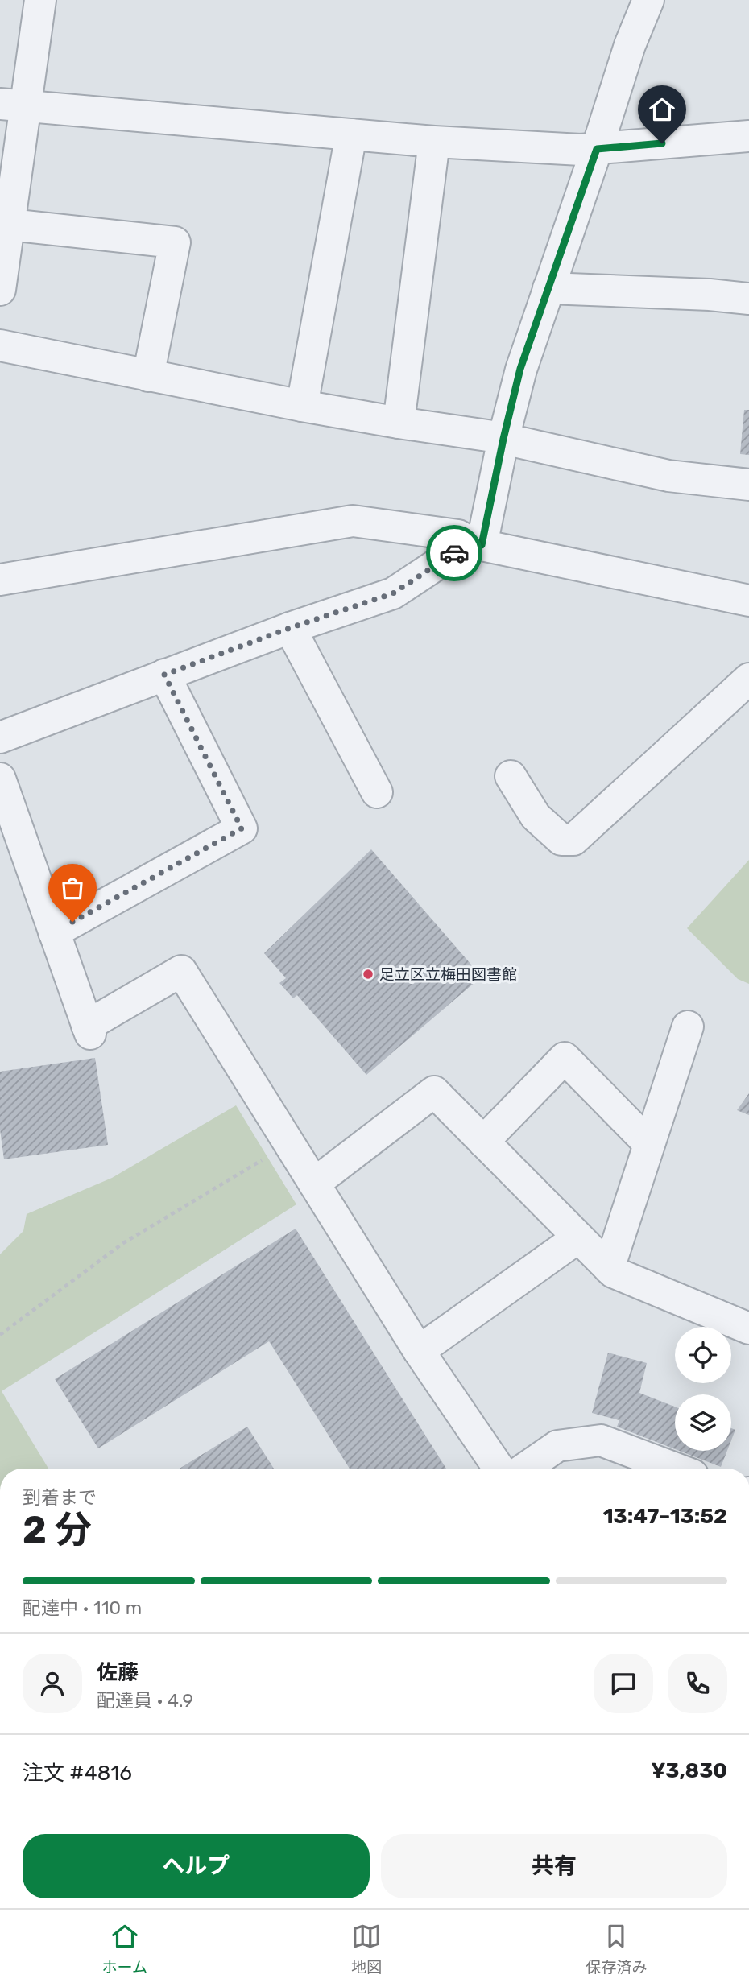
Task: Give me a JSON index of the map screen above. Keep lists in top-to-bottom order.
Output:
{
  "places": ["足立区立梅田図書館"],
  "page": {
    "heading": ["2 分", "到着まで", "13:47–13:52"],
    "panel": [
      "佐藤",
      "配達員 · 4.9",
      "注文 #4816",
      "¥3,830"
    ],
    "bar": "配達中 · 110 m",
    "buttons": ["ヘルプ", "共有"],
    "tabs": ["ホーム", "地図", "保存済み"]
  }
}
